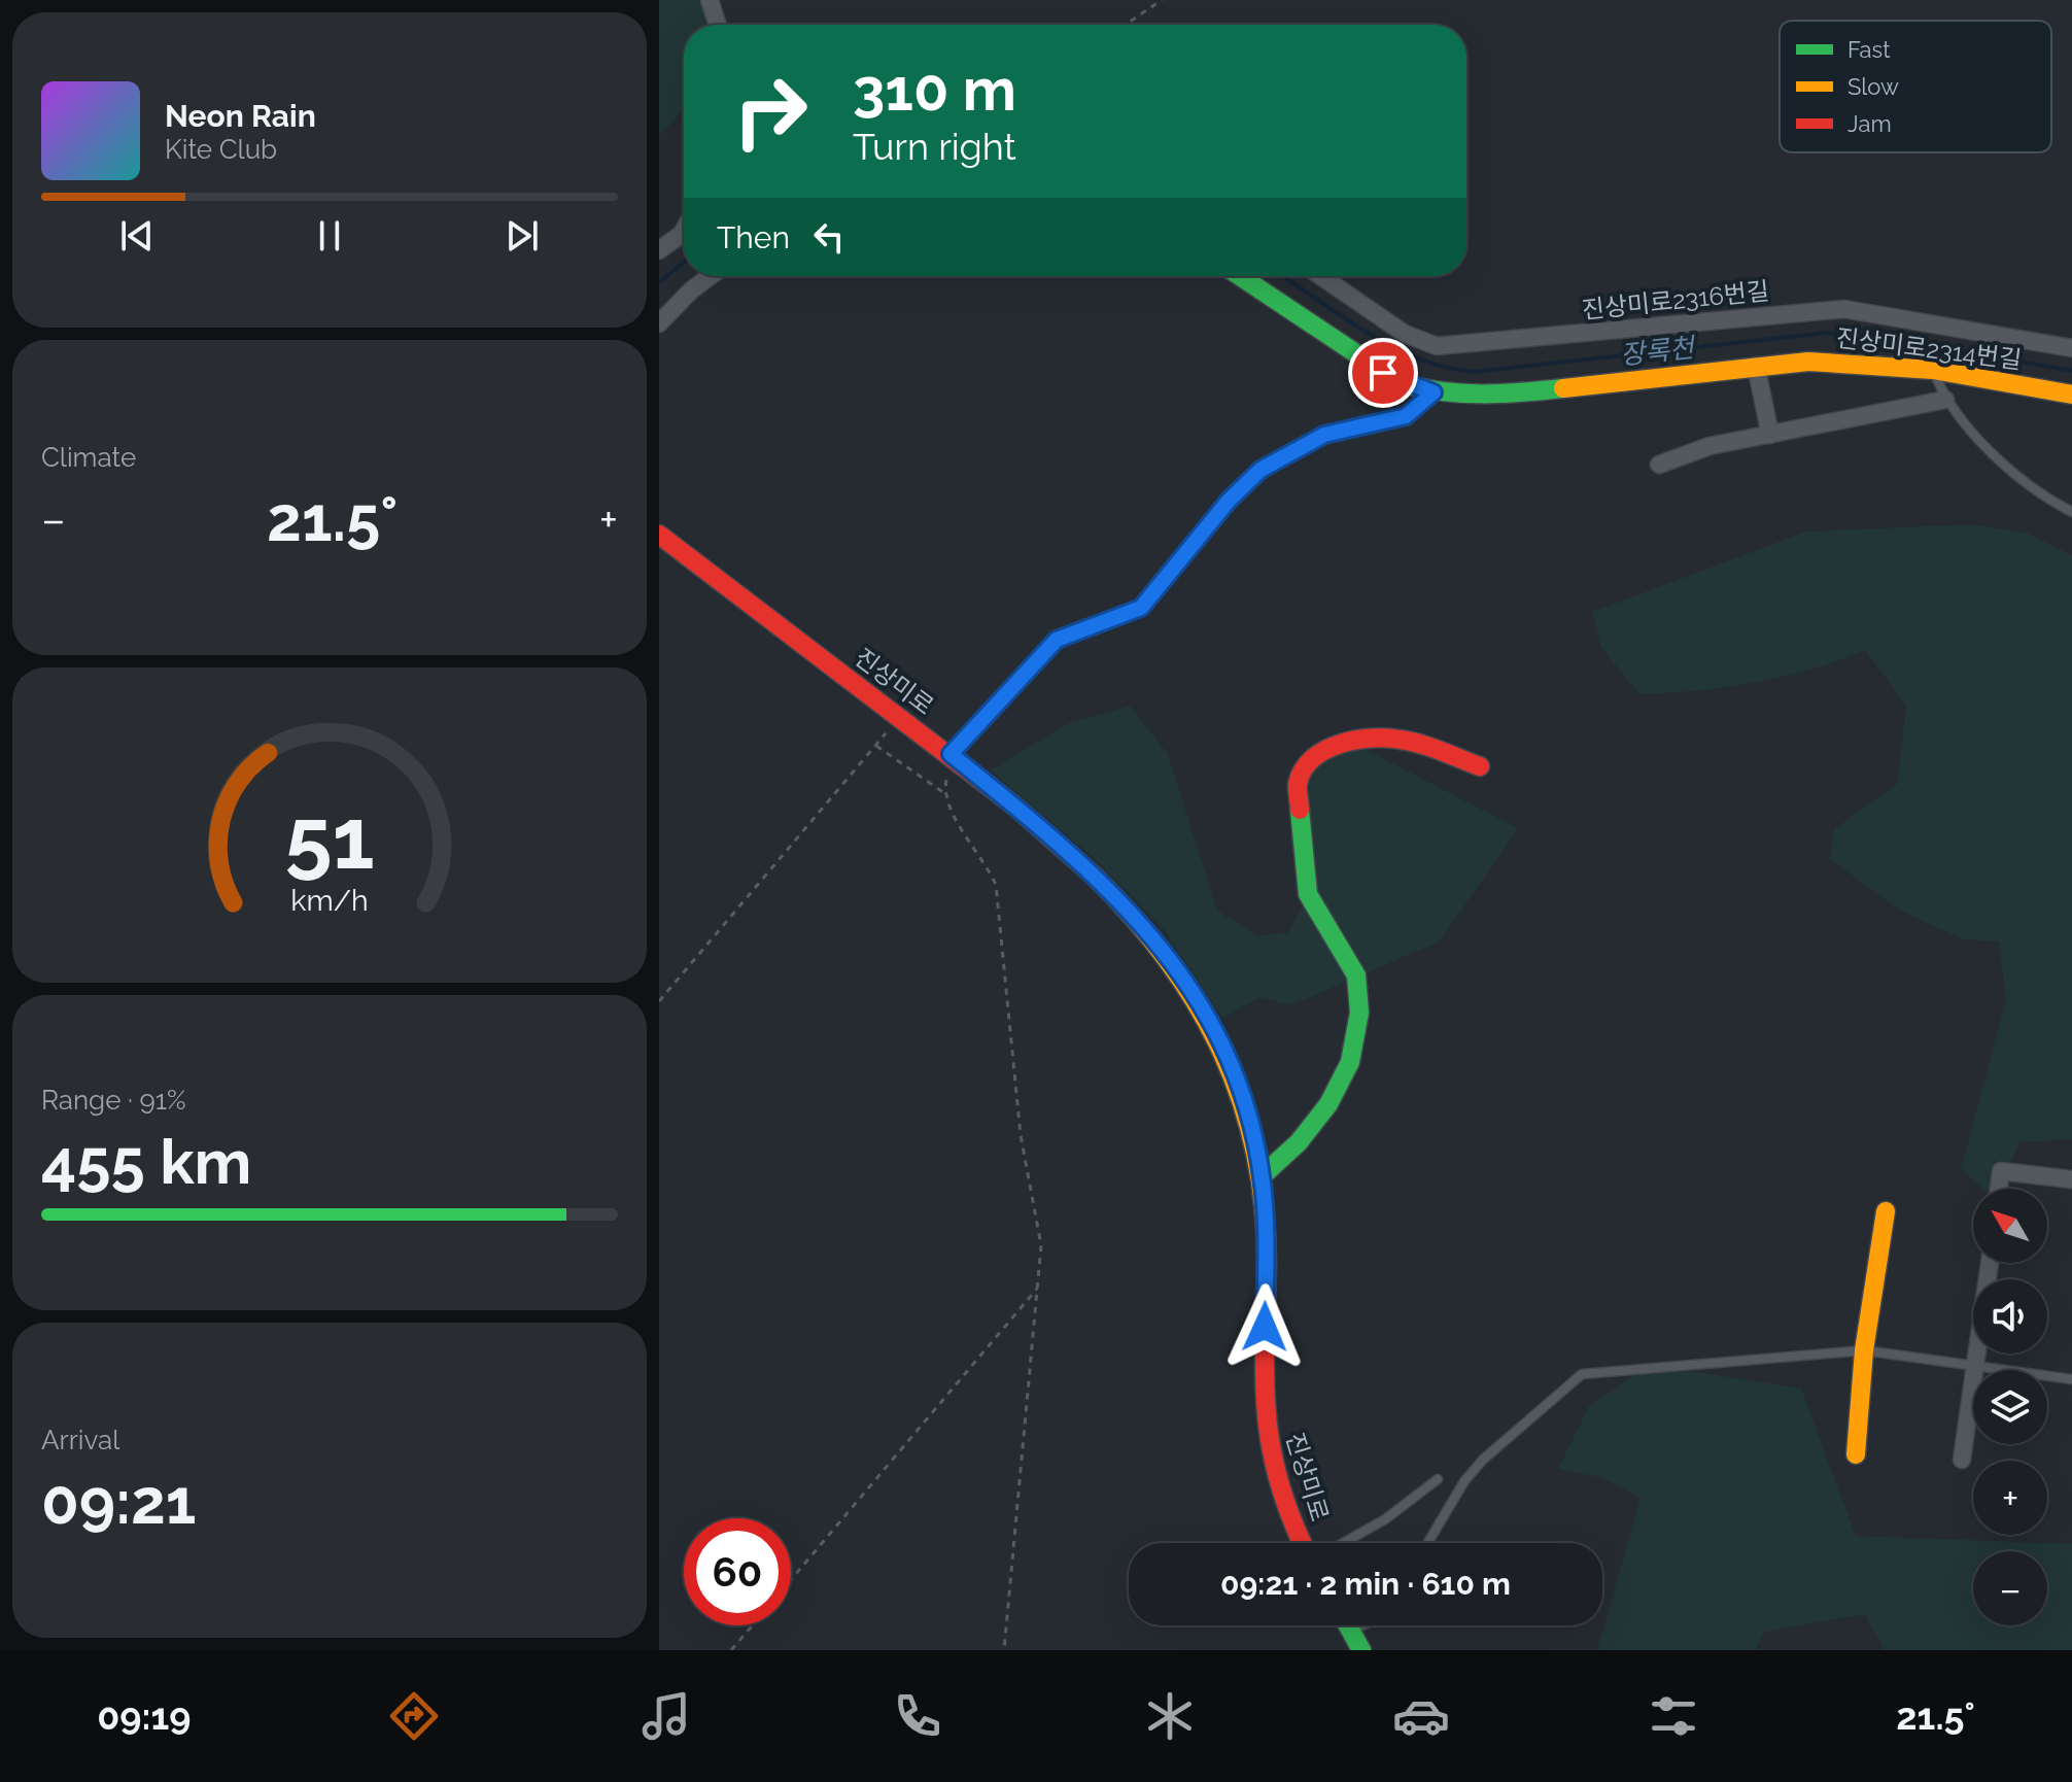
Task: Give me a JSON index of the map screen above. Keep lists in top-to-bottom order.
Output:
{
  "streets": {
    "street": ["진상미로2316번길", "진상미로2314번길", "진상미로"]
  },
  "water": ["장록천"],
  "legend": ["Fast", "Slow", "Jam"],
  "north": "top left",
  "page": {
    "turn": ["310 m", "Turn right"],
    "song": ["Neon Rain", "Kite Club"],
    "then": "Then",
    "tile": [
      "Climate",
      ["Range · 91%", "455 km"],
      ["Arrival", "09:21"]
    ],
    "heat": ["−", "21.5°", "+"],
    "map_buttons": ["+", "−"],
    "limit": "60",
    "trip": "09:21 · 2 min · 610 m",
    "tabs": ["09:19", "21.5°"],
    "gauge": ["51", "km/h"]
  }
}
